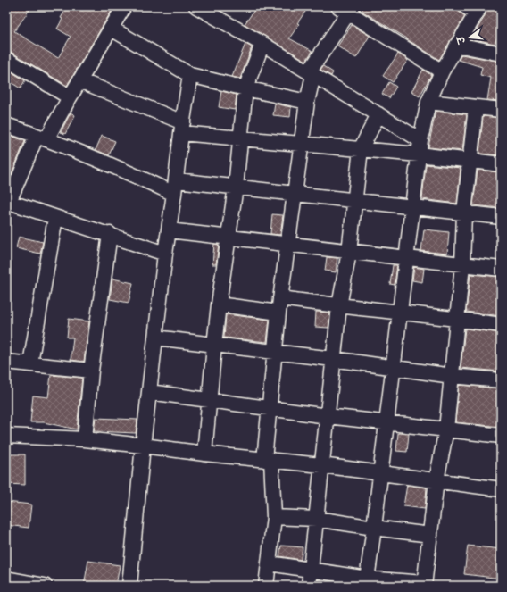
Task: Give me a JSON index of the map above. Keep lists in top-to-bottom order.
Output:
{
  "north": "left"
}
